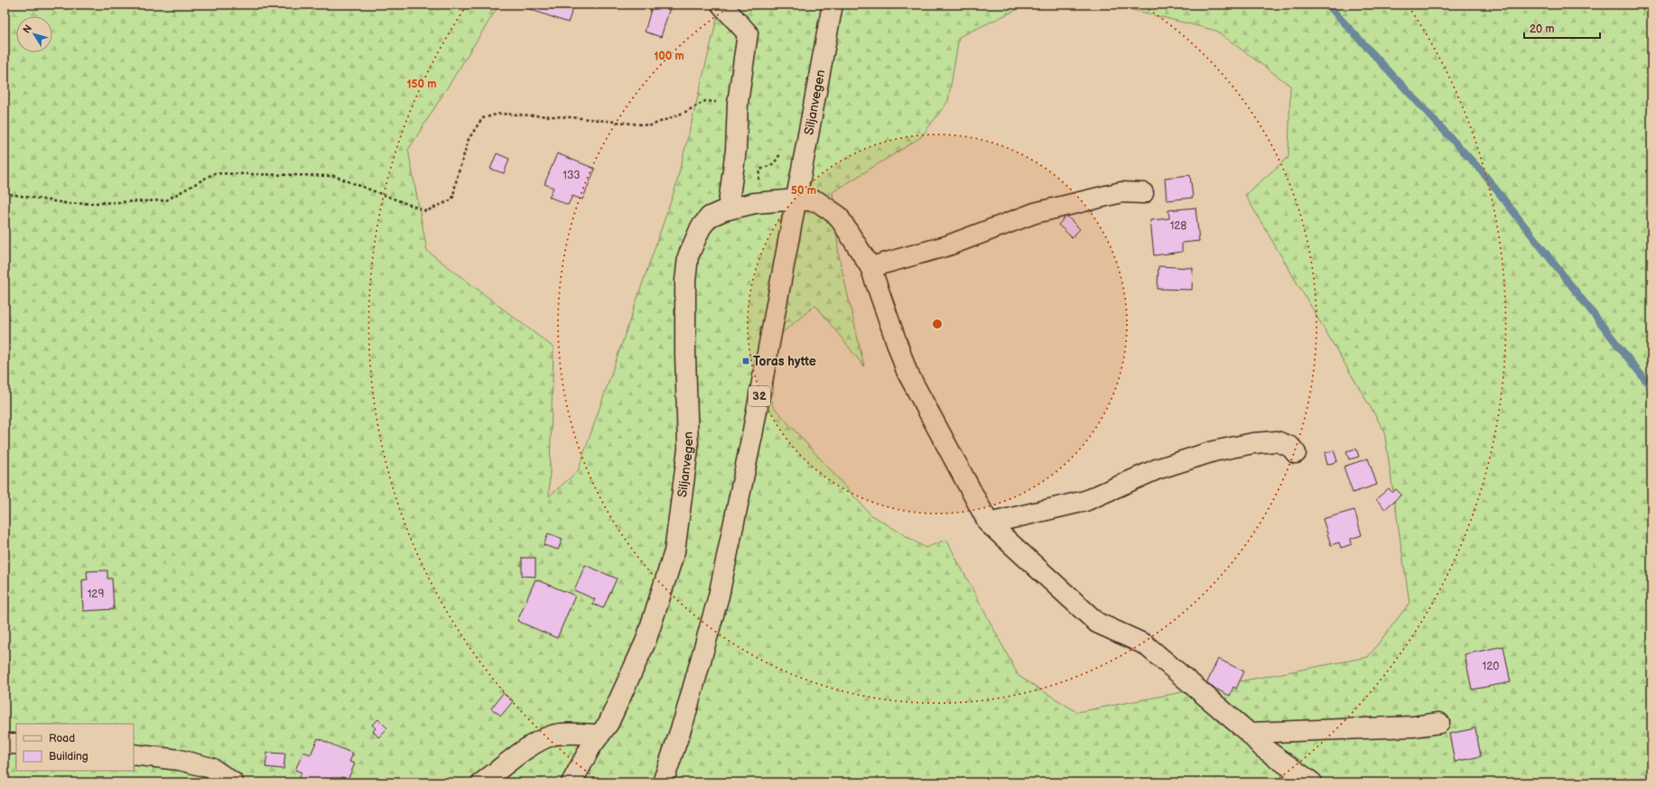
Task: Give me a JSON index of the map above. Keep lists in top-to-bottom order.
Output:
{
  "streets": {
    "main road": ["Siljanvegen", "32"]
  },
  "places": {
    "transit": ["Toras hytte"]
  },
  "house_numbers": [
    "133",
    "128",
    "129",
    "120"
  ],
  "legend": ["Road", "Building"],
  "scale_bar": "20 m",
  "north": "top left",
  "rings": ["100 m", "150 m", "50 m"]
}
